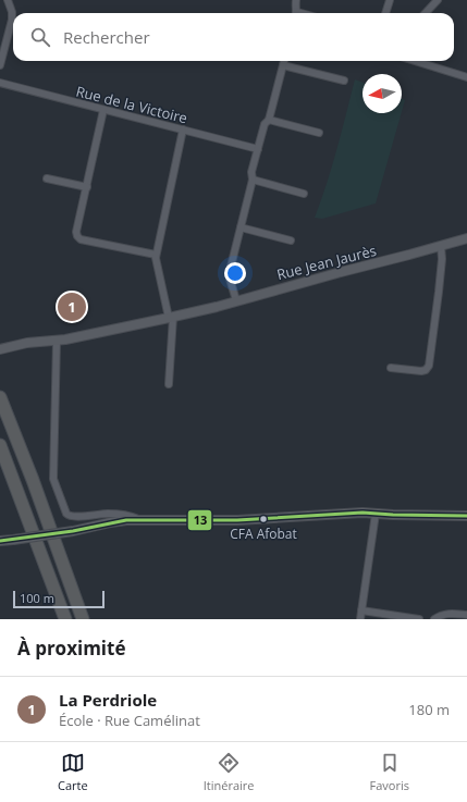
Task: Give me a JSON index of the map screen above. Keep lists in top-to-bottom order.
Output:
{
  "streets": {
    "street": ["Rue de la Victoire", "Rue Jean Jaurès"]
  },
  "places": ["CFA Afobat"],
  "lines": ["transit line 13"],
  "scale_bar": "100 m",
  "north": "left",
  "page": {
    "search": "Rechercher",
    "pins": "1",
    "scale": "100 m",
    "heading": "À proximité",
    "list": [
      {
        "mark": "1",
        "name": "La Perdriole",
        "note": "École · Rue Camélinat",
        "value": "180 m"
      }
    ],
    "nav": ["Carte", "Itinéraire", "Favoris"]
  }
}
